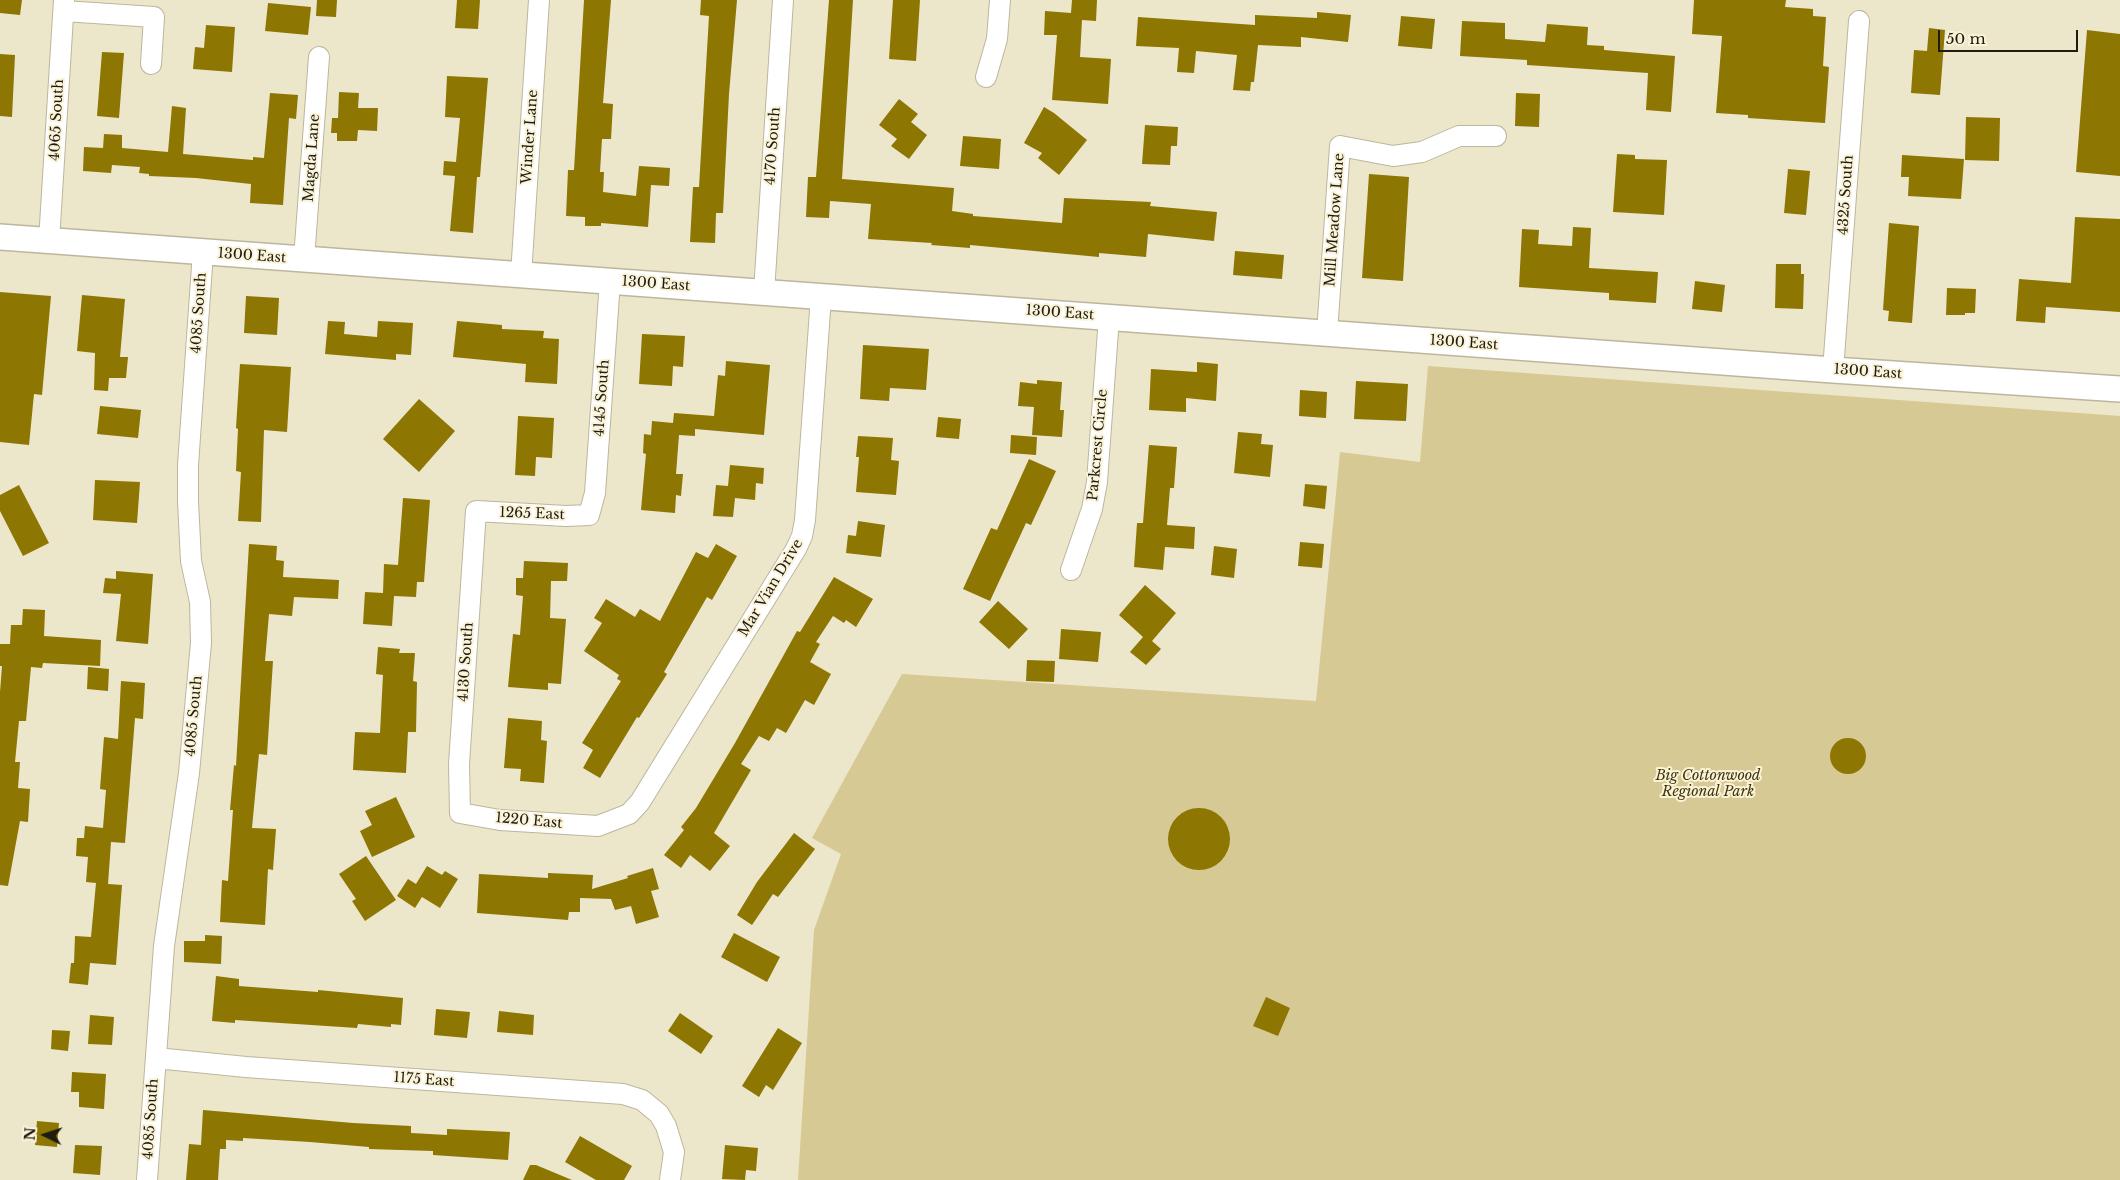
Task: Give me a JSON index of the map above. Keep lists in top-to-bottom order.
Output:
{
  "streets": {
    "main road": ["1300 East"],
    "street": [
      "4065 South",
      "Winder Lane",
      "4170 South",
      "Magda Lane",
      "4325 South",
      "Mill Meadow Lane",
      "4085 South",
      "4145 South",
      "Parkcrest Circle",
      "1265 East",
      "Mar Vian Drive",
      "4130 South",
      "1220 East",
      "1175 East"
    ]
  },
  "crossings": [
    ["4065 South", "1300 East"],
    ["Winder Lane", "1300 East"],
    ["4170 South", "1300 East"],
    ["Magda Lane", "1300 East"],
    ["4325 South", "1300 East"],
    ["Mill Meadow Lane", "1300 East"],
    ["1300 East", "4085 South"],
    ["1300 East", "4145 South"],
    ["1300 East", "Parkcrest Circle"],
    ["1300 East", "Mar Vian Drive"],
    ["4085 South", "1175 East"],
    ["4145 South", "1265 East"],
    ["1265 East", "4130 South"],
    ["Mar Vian Drive", "1220 East"],
    ["4130 South", "1220 East"]
  ],
  "parks": ["Big Cottonwood Regional Park"],
  "scale_bar": "50 m",
  "north": "left"
}
